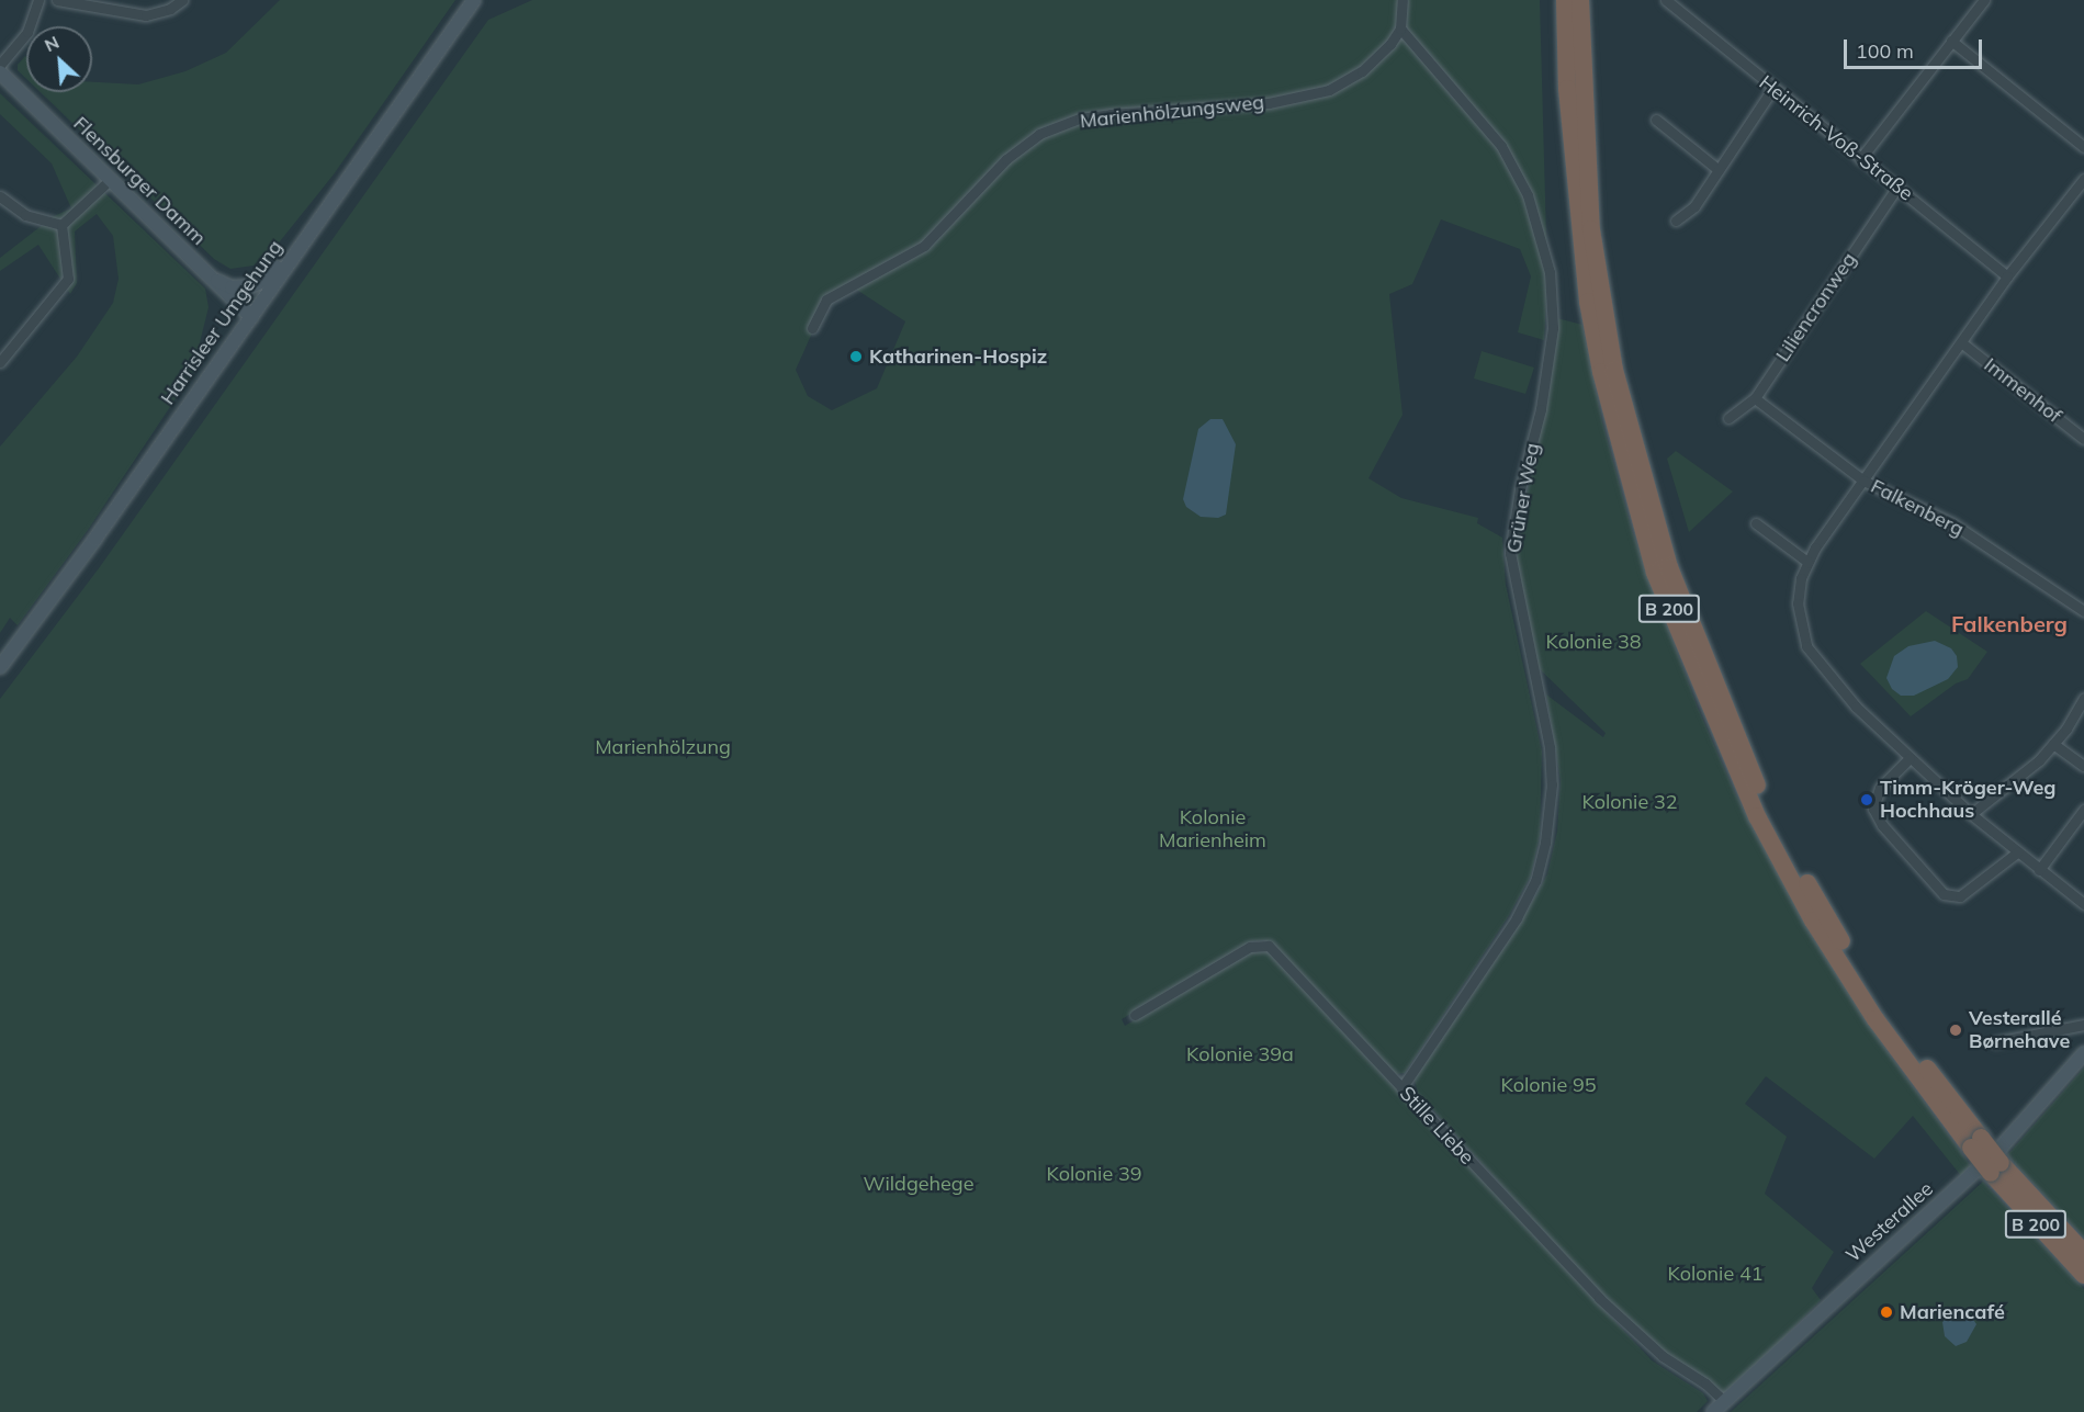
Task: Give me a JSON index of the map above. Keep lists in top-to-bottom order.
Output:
{
  "streets": {
    "highway": ["B 200"],
    "street": [
      "Marienhölzungsweg",
      "Heinrich-Voß-Straße",
      "Flensburger Damm",
      "Liliencronweg",
      "Harrisleer Umgehung",
      "Immenhof",
      "Grüner Weg",
      "Falkenberg",
      "Stille Liebe",
      "Westerallee"
    ]
  },
  "crossings": [
    ["Marienhölzungsweg", "Grüner Weg"],
    ["Heinrich-Voß-Straße", "Liliencronweg"],
    ["Flensburger Damm", "Harrisleer Umgehung"],
    ["Liliencronweg", "Falkenberg"],
    ["Grüner Weg", "Stille Liebe"],
    ["Stille Liebe", "Westerallee"]
  ],
  "districts": ["Falkenberg"],
  "parks": [
    "Kolonie 38",
    "Marienhölzung",
    "Kolonie 32",
    "Kolonie Marienheim",
    "Kolonie 39a",
    "Kolonie 95",
    "Kolonie 39",
    "Wildgehege",
    "Kolonie 41"
  ],
  "places": [
    "Katharinen-Hospiz",
    "Timm-Kröger-Weg Hochhaus",
    "Vesterallé Børnehave",
    "Mariencafé"
  ],
  "scale_bar": "100 m",
  "north": "top left"
}
